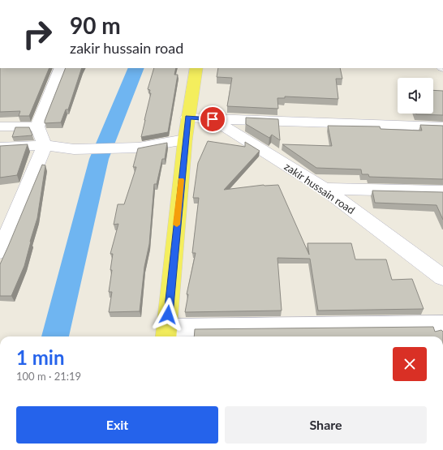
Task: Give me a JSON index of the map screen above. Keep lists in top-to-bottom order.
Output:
{
  "streets": {
    "street": ["zakir hussain road"]
  },
  "page": {
    "turn": ["90 m", "zakir hussain road"],
    "heading": ["1 min", "100 m · 21:19"],
    "buttons": ["Exit", "Share"]
  }
}
